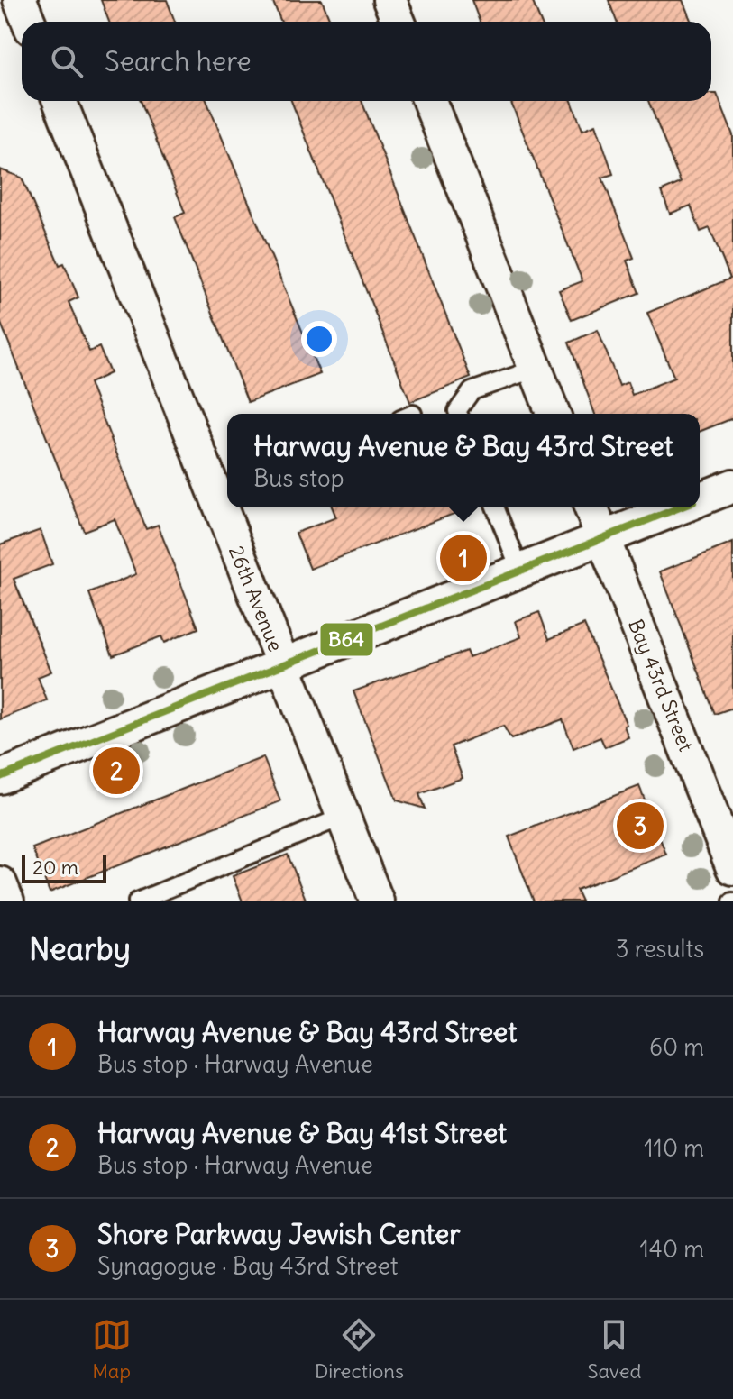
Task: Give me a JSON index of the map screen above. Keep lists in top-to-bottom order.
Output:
{
  "streets": {
    "street": ["26th Avenue", "Bay 43rd Street"]
  },
  "lines": ["transit line B64"],
  "scale_bar": "20 m",
  "page": {
    "search": "Search here",
    "popup": ["Harway Avenue & Bay 43rd Street", "Bus stop"],
    "pins": ["1", "2", "3"],
    "scale": "20 m",
    "heading": ["Nearby", "3 results"],
    "list": [
      {
        "mark": "1",
        "name": "Harway Avenue & Bay 43rd Street",
        "note": "Bus stop · Harway Avenue",
        "value": "60 m"
      },
      {
        "mark": "2",
        "name": "Harway Avenue & Bay 41st Street",
        "note": "Bus stop · Harway Avenue",
        "value": "110 m"
      },
      {
        "mark": "3",
        "name": "Shore Parkway Jewish Center",
        "note": "Synagogue · Bay 43rd Street",
        "value": "140 m"
      }
    ],
    "nav": ["Map", "Directions", "Saved"]
  }
}
